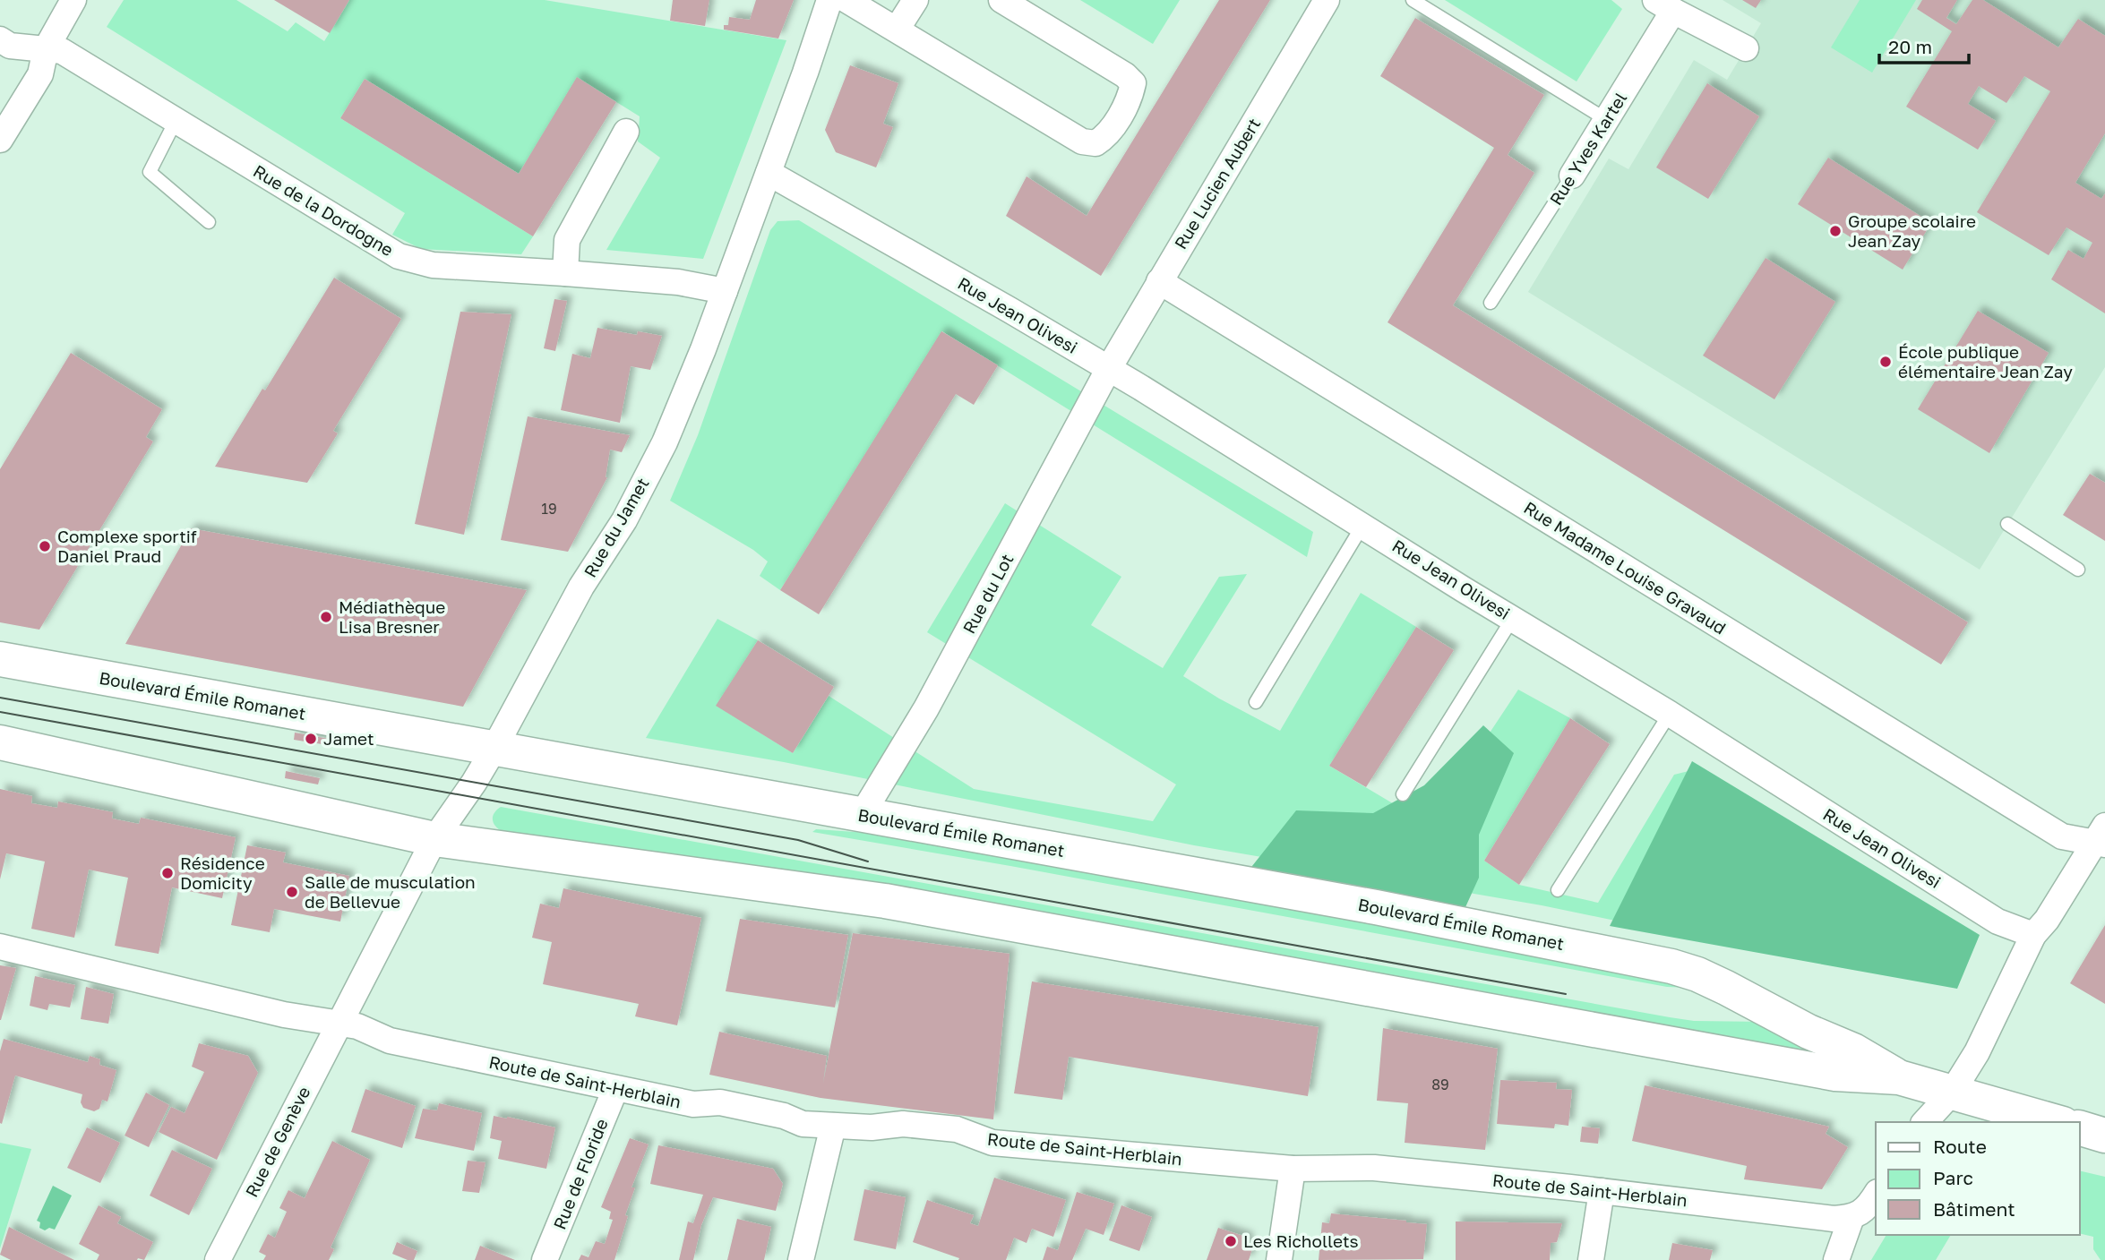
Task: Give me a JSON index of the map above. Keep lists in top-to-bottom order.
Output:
{
  "streets": {
    "main road": ["Boulevard Émile Romanet"],
    "street": [
      "Rue Yves Kartel",
      "Rue Lucien Aubert",
      "Rue de la Dordogne",
      "Rue Jean Olivesi",
      "Rue du Jamet",
      "Rue Madame Louise Gravaud",
      "Rue du Lot",
      "Route de Saint-Herblain",
      "Rue de Genève",
      "Rue de Floride"
    ]
  },
  "crossings": [
    ["Rue Lucien Aubert", "Rue Jean Olivesi"],
    ["Rue Lucien Aubert", "Rue Madame Louise Gravaud"],
    ["Rue Lucien Aubert", "Rue du Lot"],
    ["Rue de la Dordogne", "Rue du Jamet"],
    ["Rue Jean Olivesi", "Rue du Jamet"],
    ["Rue Jean Olivesi", "Rue du Lot"],
    ["Rue du Jamet", "Boulevard Émile Romanet"],
    ["Rue du Jamet", "Route de Saint-Herblain"],
    ["Rue du Jamet", "Rue de Genève"],
    ["Rue du Lot", "Boulevard Émile Romanet"],
    ["Route de Saint-Herblain", "Rue de Genève"],
    ["Route de Saint-Herblain", "Rue de Floride"]
  ],
  "places": [
    "Groupe scolaire Jean Zay",
    "École publique élémentaire Jean Zay",
    "Complexe sportif Daniel Praud",
    "Médiathèque Lisa Bresner",
    "Jamet",
    "Résidence Domicity",
    "Salle de musculation de Bellevue",
    "Les Richollets"
  ],
  "house_numbers": ["19", "89"],
  "legend": ["Route", "Parc", "Bâtiment"],
  "scale_bar": "20 m"
}
